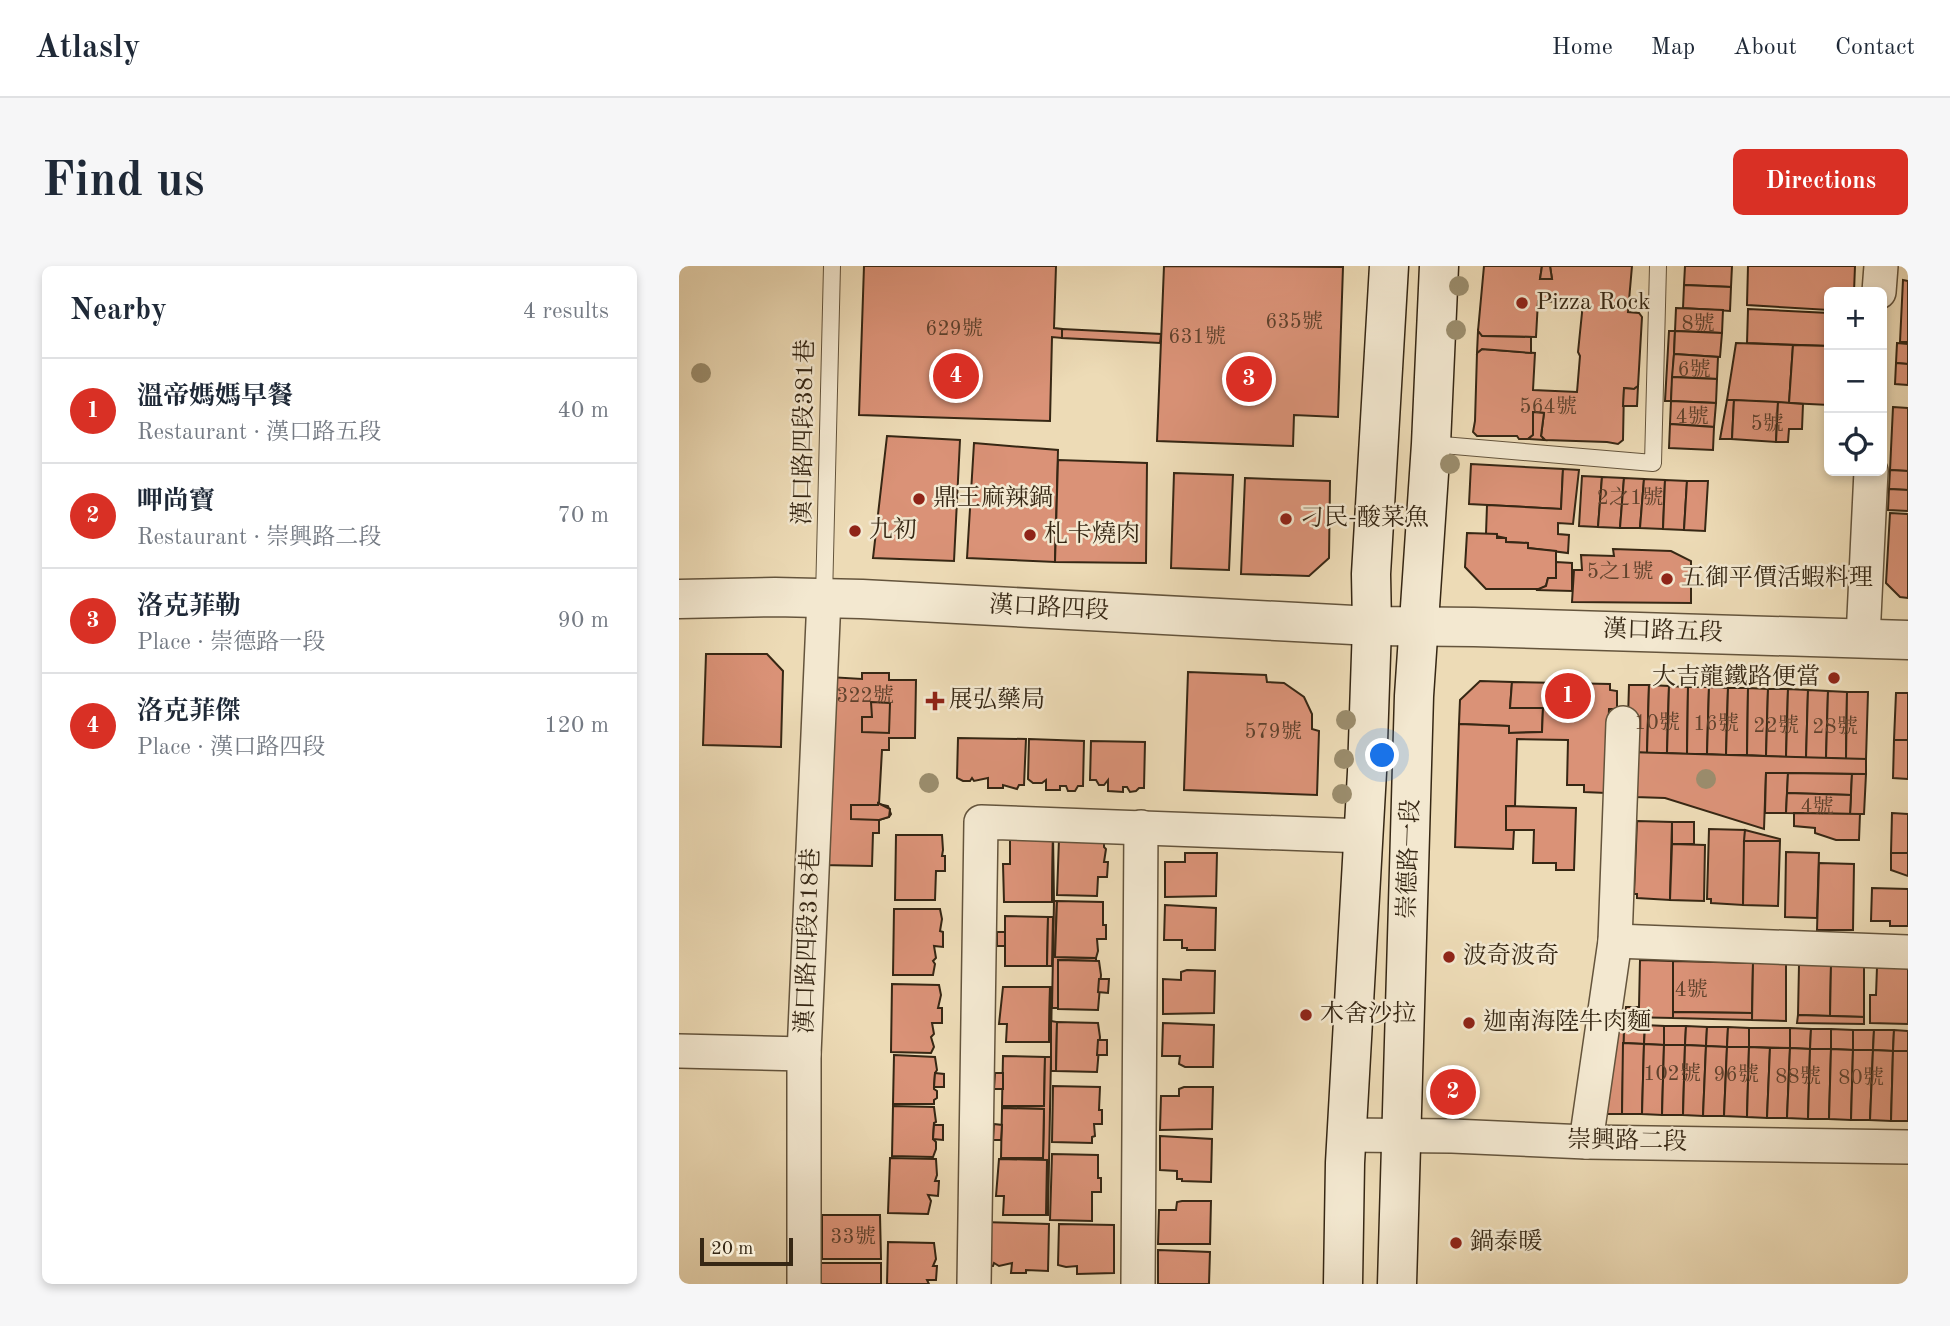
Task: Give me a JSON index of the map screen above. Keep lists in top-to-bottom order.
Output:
{
  "streets": {
    "main road": ["漢口路四段", "漢口路五段", "崇德路一段"],
    "street": ["漢口路四段318巷", "崇興路二段"],
    "lane": ["漢口路四段381巷"]
  },
  "crossings": [
    ["漢口路四段381巷", "漢口路四段"],
    ["漢口路四段381巷", "漢口路四段318巷"],
    ["漢口路四段", "漢口路五段"],
    ["漢口路四段", "崇德路一段"],
    ["漢口路四段", "漢口路四段318巷"],
    ["漢口路五段", "崇德路一段"],
    ["崇德路一段", "崇興路二段"]
  ],
  "places": {
    "other": [
      "Pizza Rock",
      "鼎王麻辣鍋",
      "刁民-酸菜魚",
      "九初",
      "札卡燒肉",
      "五御平價活蝦料理",
      "大吉龍鐵路便當",
      "波奇波奇",
      "木舍沙拉",
      "迦南海陸牛肉麵",
      "鍋泰暖"
    ],
    "health": ["展弘藥局"]
  },
  "house_numbers": [
    "635號",
    "8號",
    "629號",
    "631號",
    "6號",
    "564號",
    "4號",
    "5號",
    "2之1號",
    "5之1號",
    "322號",
    "10號",
    "16號",
    "22號",
    "28號",
    "579號",
    "4號",
    "4號",
    "102號",
    "96號",
    "88號",
    "80號",
    "33號"
  ],
  "scale_bar": "20 m",
  "page": {
    "header": "Atlasly",
    "nav": [
      "Home",
      "Map",
      "About",
      "Contact"
    ],
    "buttons": "Directions",
    "title": "Find us",
    "heading": ["Nearby", "4 results"],
    "map_buttons": ["+", "−"],
    "pins": [
      "4",
      "3",
      "1",
      "2"
    ],
    "list": [
      {
        "mark": "1",
        "name": "溫帝媽媽早餐",
        "note": "Restaurant · 漢口路五段",
        "value": "40 m"
      },
      {
        "mark": "2",
        "name": "呷尚寶",
        "note": "Restaurant · 崇興路二段",
        "value": "70 m"
      },
      {
        "mark": "3",
        "name": "洛克菲勒",
        "note": "Place · 崇德路一段",
        "value": "90 m"
      },
      {
        "mark": "4",
        "name": "洛克菲傑",
        "note": "Place · 漢口路四段",
        "value": "120 m"
      }
    ],
    "scale": "20 m"
  }
}
